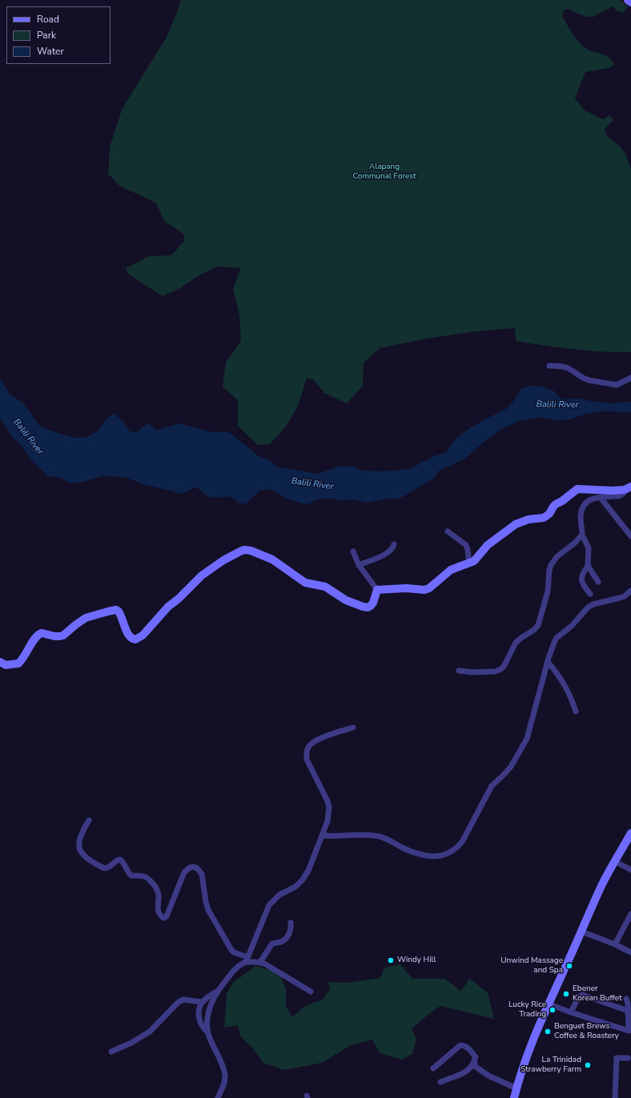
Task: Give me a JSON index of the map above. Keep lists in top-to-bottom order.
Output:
{
  "water": ["Balili River"],
  "parks": ["Alapang Communal Forest"],
  "places": [
    "Windy Hill",
    "Unwind Massage and Spa",
    "Ebener Korean Buffet",
    "Lucky Rice Trading",
    "Benguet Brews Coffee & Roastery",
    "La Trinidad Strawberry Farm"
  ],
  "legend": ["Road", "Park", "Water"]
}
